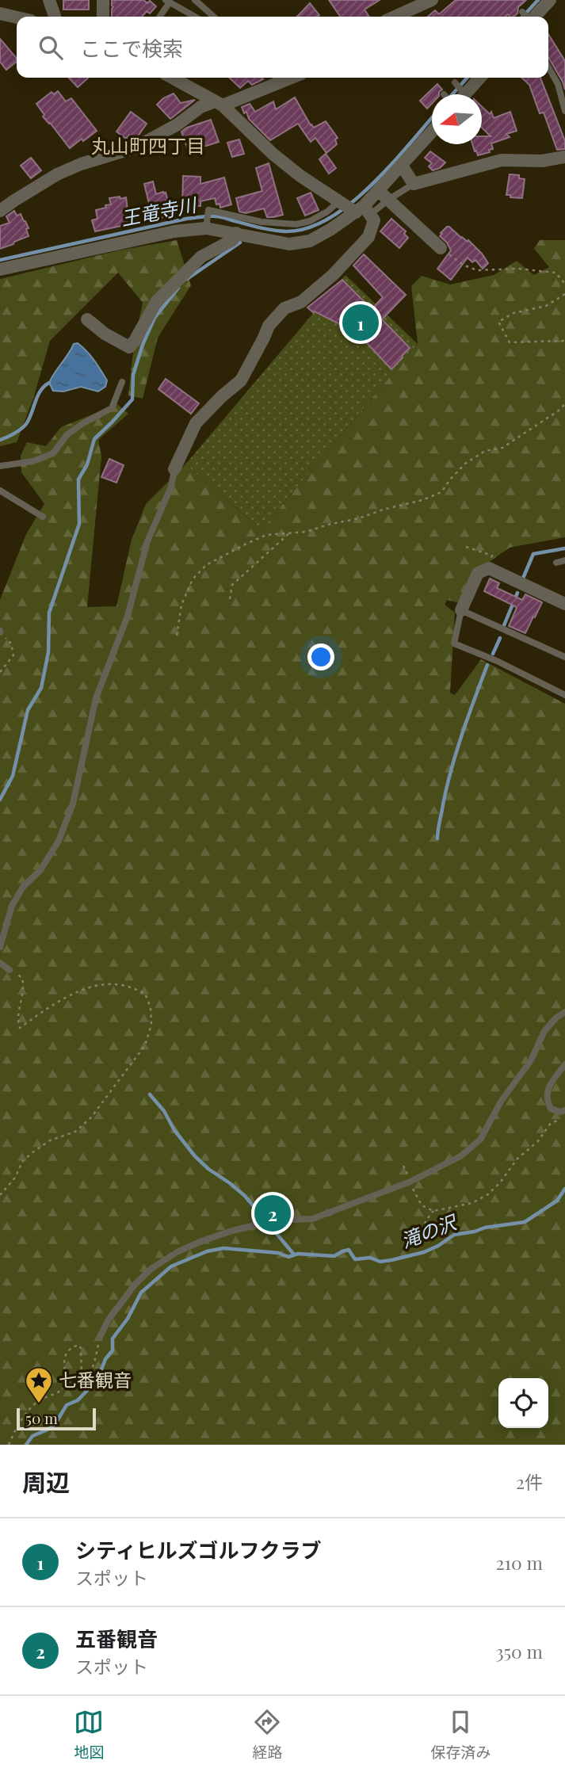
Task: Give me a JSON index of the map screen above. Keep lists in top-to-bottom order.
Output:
{
  "districts": ["丸山町四丁目"],
  "water": ["王竜寺川", "滝の沢"],
  "places": {
    "place": ["七番観音"]
  },
  "scale_bar": "50 m",
  "north": "left",
  "page": {
    "search": "ここで検索",
    "pins": ["1", "2"],
    "scale": "50 m",
    "heading": ["周辺", "2件"],
    "list": [
      {
        "mark": "1",
        "name": "シティヒルズゴルフクラブ",
        "note": "スポット",
        "value": "210 m"
      },
      {
        "mark": "2",
        "name": "五番観音",
        "note": "スポット",
        "value": "350 m"
      }
    ],
    "nav": ["地図", "経路", "保存済み"]
  }
}
